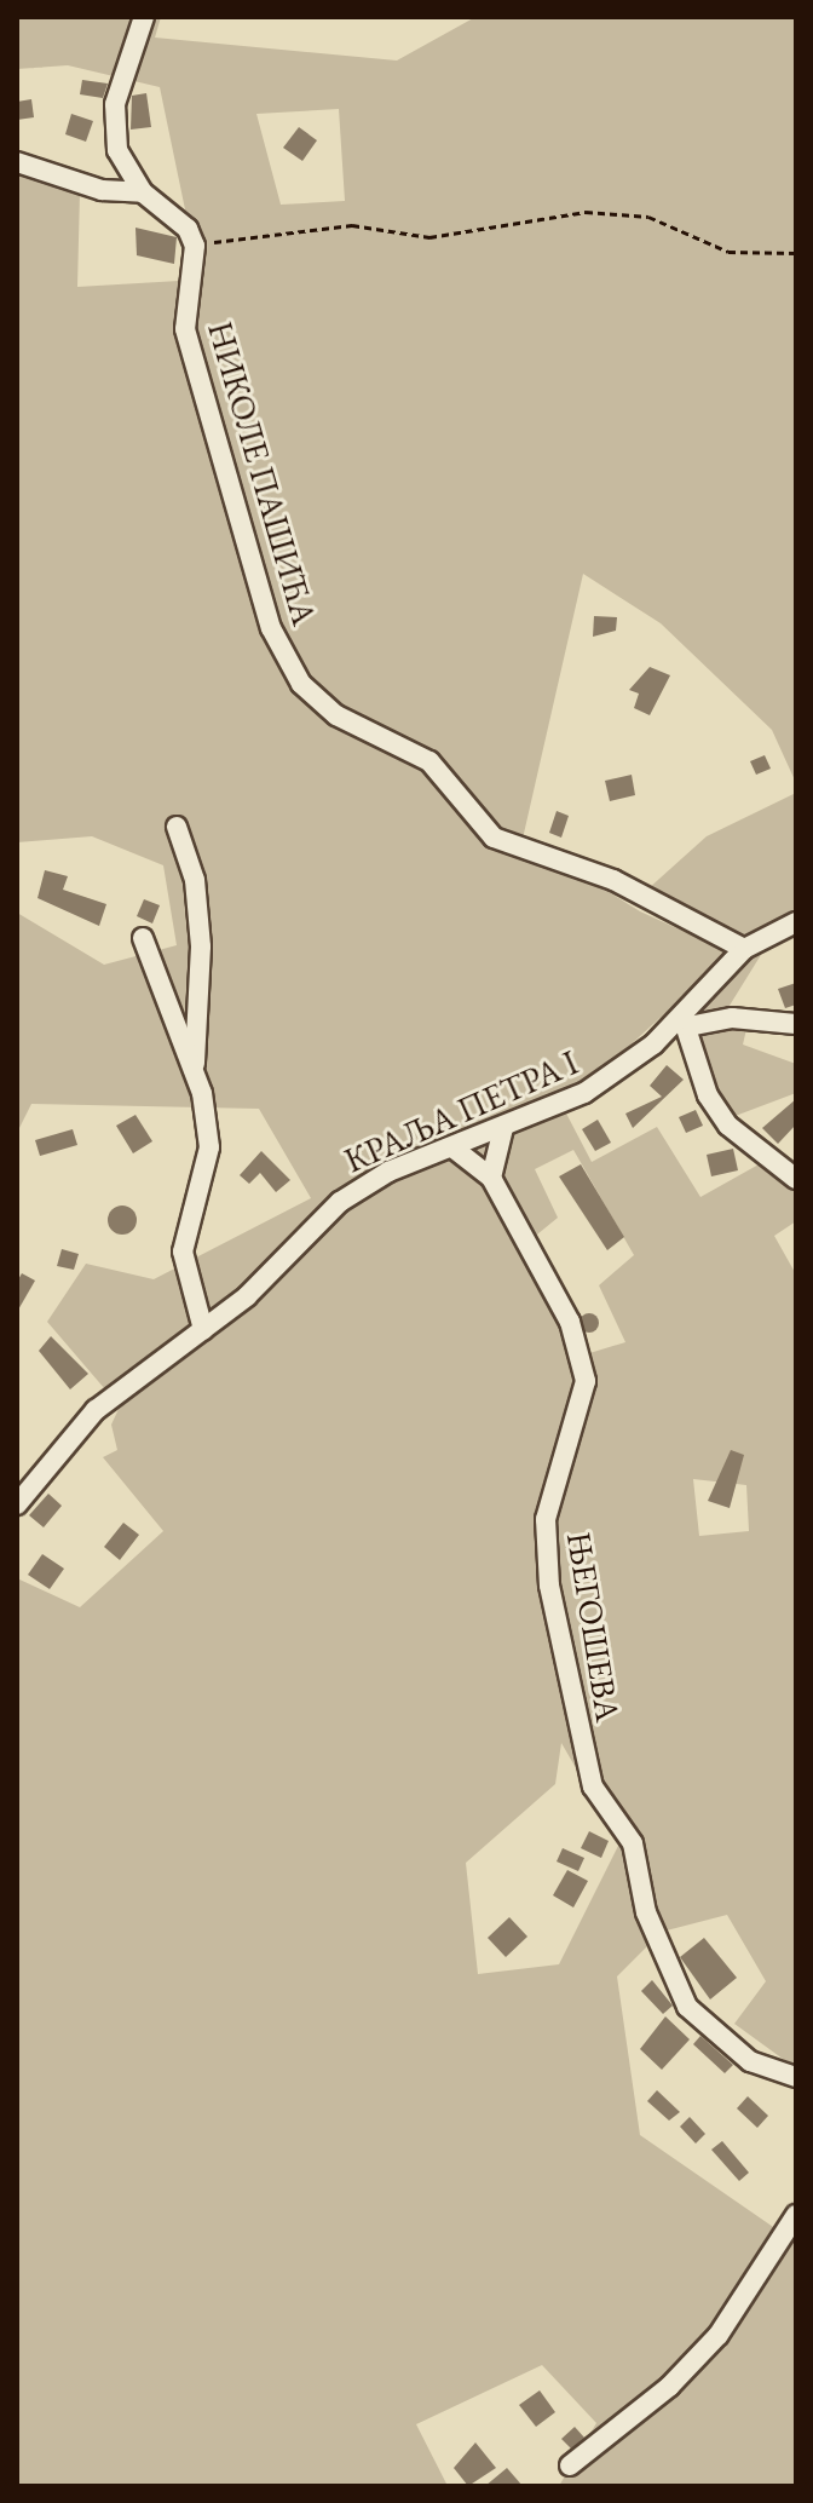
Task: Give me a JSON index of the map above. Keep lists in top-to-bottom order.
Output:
{
  "streets": {
    "street": ["НИКОЛЕ ПАШИЋА", "КРАЉА ПЕТРА I", "ЊЕГОШЕВА"]
  },
  "crossings": [
    ["НИКОЛЕ ПАШИЋА", "КРАЉА ПЕТРА I"],
    ["КРАЉА ПЕТРА I", "ЊЕГОШЕВА"]
  ]
}
